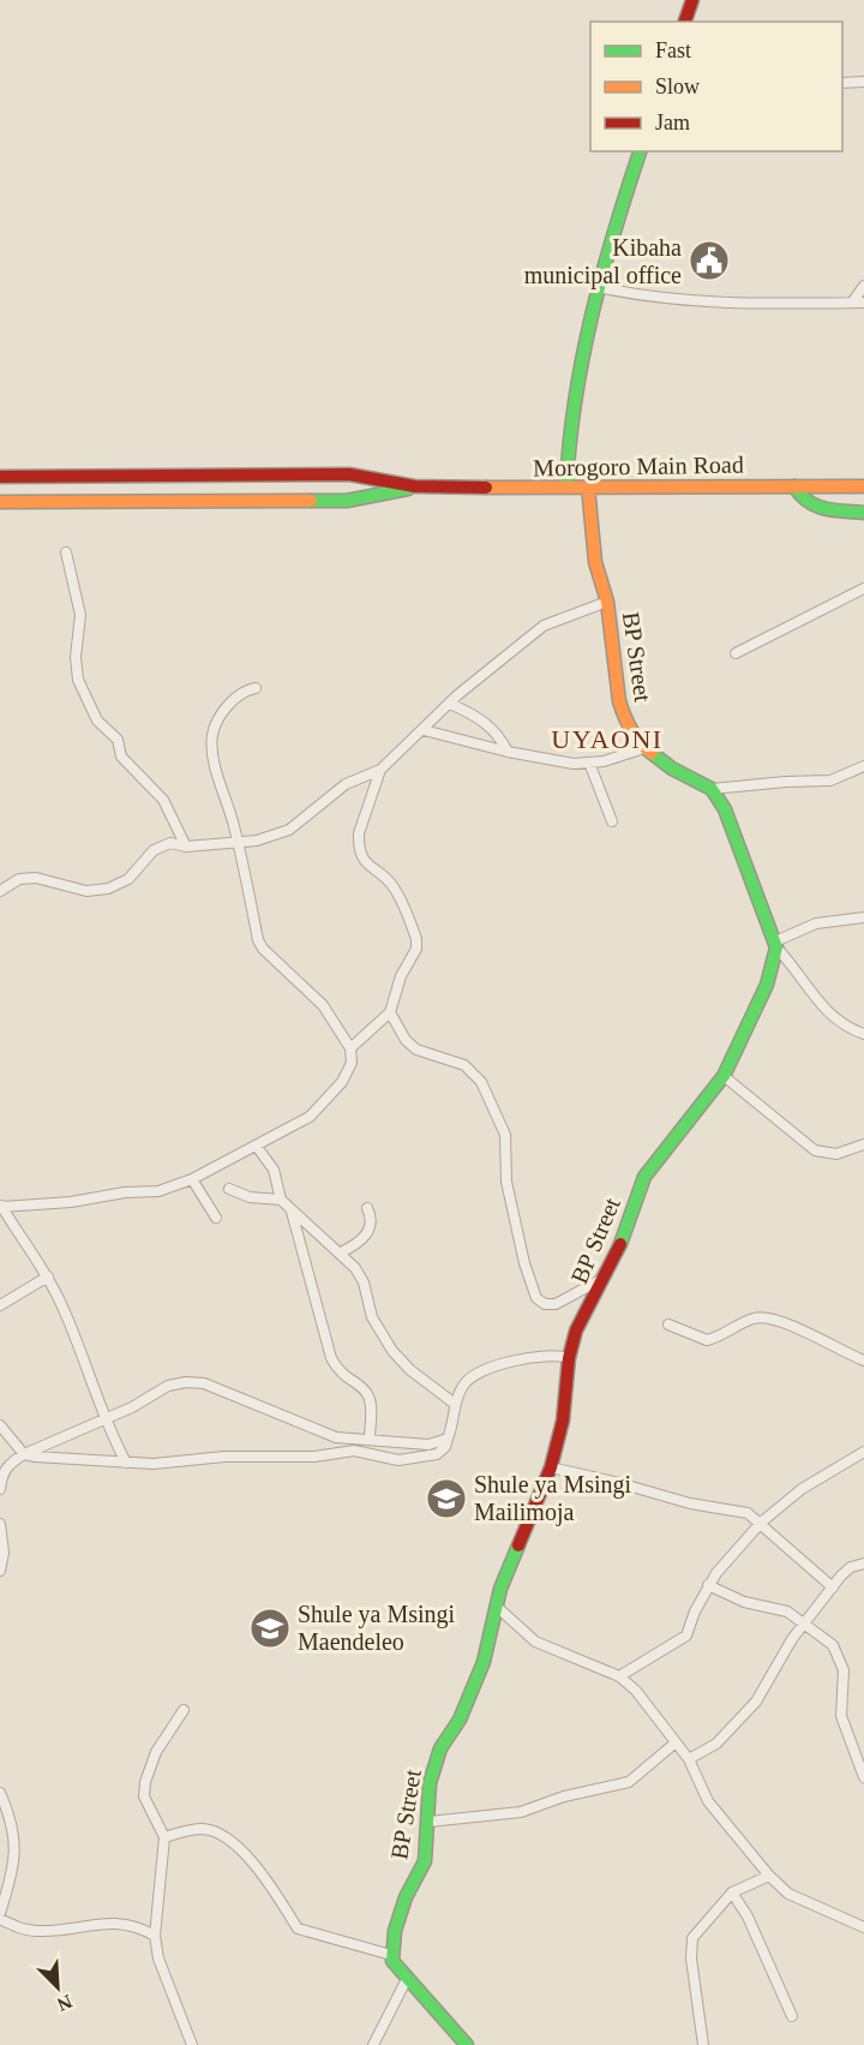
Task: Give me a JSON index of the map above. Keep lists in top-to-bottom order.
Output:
{
  "streets": {
    "main road": ["Morogoro Main Road", "BP Street"]
  },
  "crossings": [
    ["Morogoro Main Road", "BP Street"]
  ],
  "districts": ["UYAONI"],
  "places": {
    "public building": ["Kibaha municipal office"],
    "school or university": ["Shule ya Msingi Mailimoja", "Shule ya Msingi Maendeleo"]
  },
  "legend": ["Fast", "Slow", "Jam"],
  "north": "bottom right"
}
